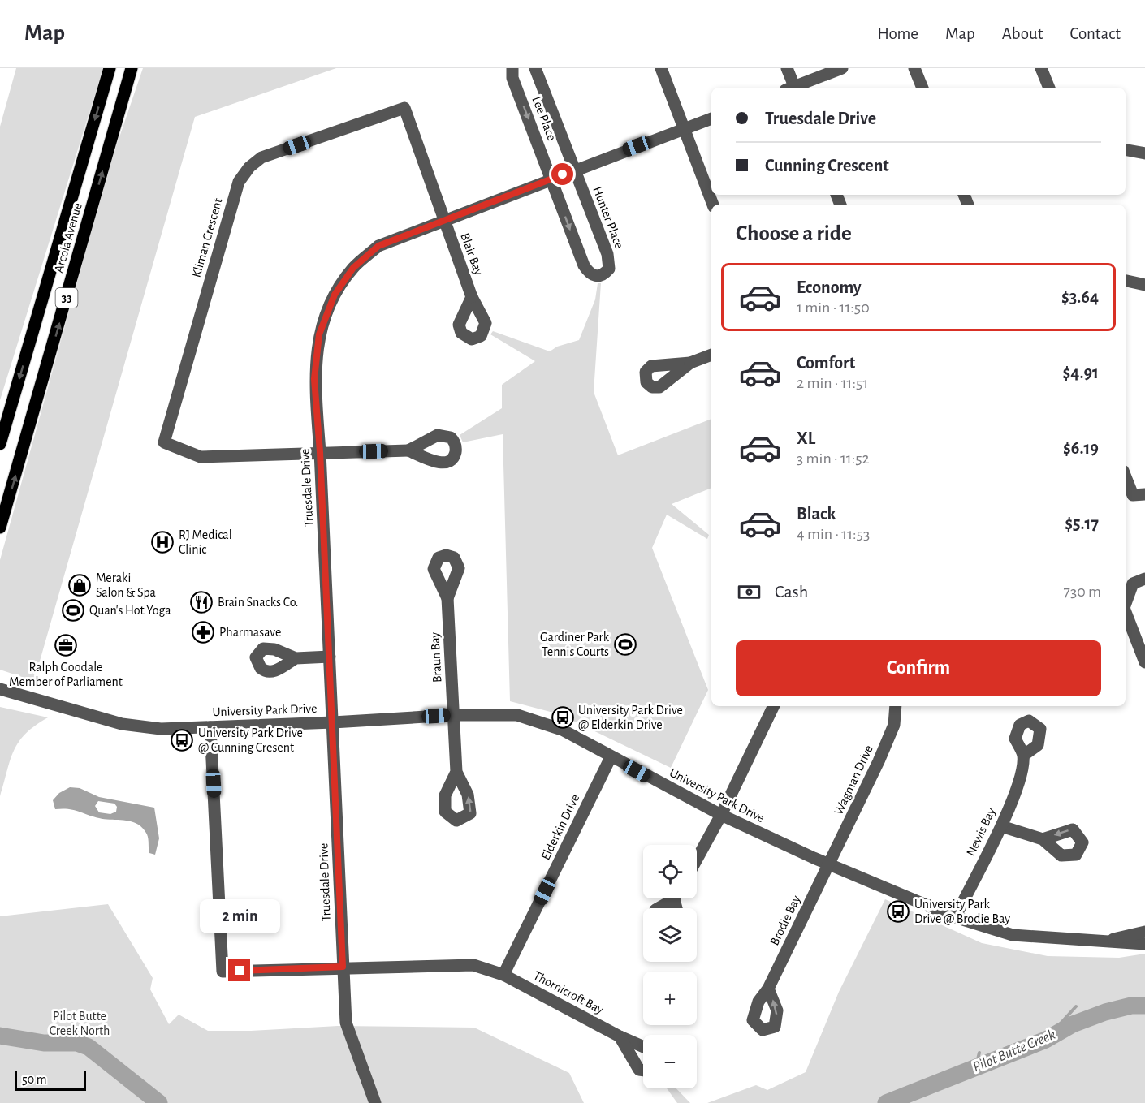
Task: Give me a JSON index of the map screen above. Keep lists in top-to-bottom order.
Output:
{
  "streets": {
    "main road": ["Arcola Avenue", "33"],
    "street": [
      "Lee Place",
      "Hunter Place",
      "Kliman Crescent",
      "Blair Bay",
      "Truesdale Drive",
      "Braun Bay",
      "University Park Drive",
      "Wagman Drive",
      "Elderkin Drive",
      "Newis Bay",
      "Brodie Bay",
      "Thornicroft Bay"
    ]
  },
  "crossings": [
    ["Lee Place", "Hunter Place"],
    ["Lee Place", "Truesdale Drive"],
    ["Hunter Place", "Truesdale Drive"],
    ["Kliman Crescent", "Blair Bay"],
    ["Kliman Crescent", "Truesdale Drive"],
    ["Blair Bay", "Truesdale Drive"],
    ["Truesdale Drive", "University Park Drive"],
    ["Braun Bay", "University Park Drive"],
    ["University Park Drive", "Wagman Drive"],
    ["University Park Drive", "Elderkin Drive"],
    ["University Park Drive", "Newis Bay"],
    ["University Park Drive", "Brodie Bay"],
    ["Wagman Drive", "Brodie Bay"],
    ["Elderkin Drive", "Thornicroft Bay"]
  ],
  "water": ["Pilot Butte Creek"],
  "parks": ["Pilot Butte Creek North"],
  "places": {
    "hospital": ["RJ Medical Clinic"],
    "shop": ["Meraki Salon & Spa"],
    "restaurant": ["Brain Snacks Co."],
    "sports": ["Quan's Hot Yoga", "Gardiner Park Tennis Courts"],
    "pharmacy": ["Pharmasave"],
    "office": ["Ralph Goodale Member of Parliament"],
    "bus stop": ["University Park Drive @ Elderkin Drive", "University Park Drive @ Cunning Cresent", "University Park Drive @ Brodie Bay"]
  },
  "scale_bar": "50 m",
  "page": {
    "header": "Map",
    "nav": [
      "Home",
      "Map",
      "About",
      "Contact"
    ],
    "banner": ["Truesdale Drive", "Cunning Crescent"],
    "heading": "Choose a ride",
    "list": [
      {
        "name": "Economy",
        "note": "1 min · 11:50",
        "value": "$3.64"
      },
      {
        "name": "Comfort",
        "note": "2 min · 11:51",
        "value": "$4.91"
      },
      {
        "name": "XL",
        "note": "3 min · 11:52",
        "value": "$6.19"
      },
      {
        "name": "Black",
        "note": "4 min · 11:53",
        "value": "$5.17"
      }
    ],
    "pay": ["Cash", "730 m"],
    "buttons": "Confirm",
    "map_buttons": ["+", "−"],
    "bubble": "2 min",
    "scale": "50 m"
  }
}
